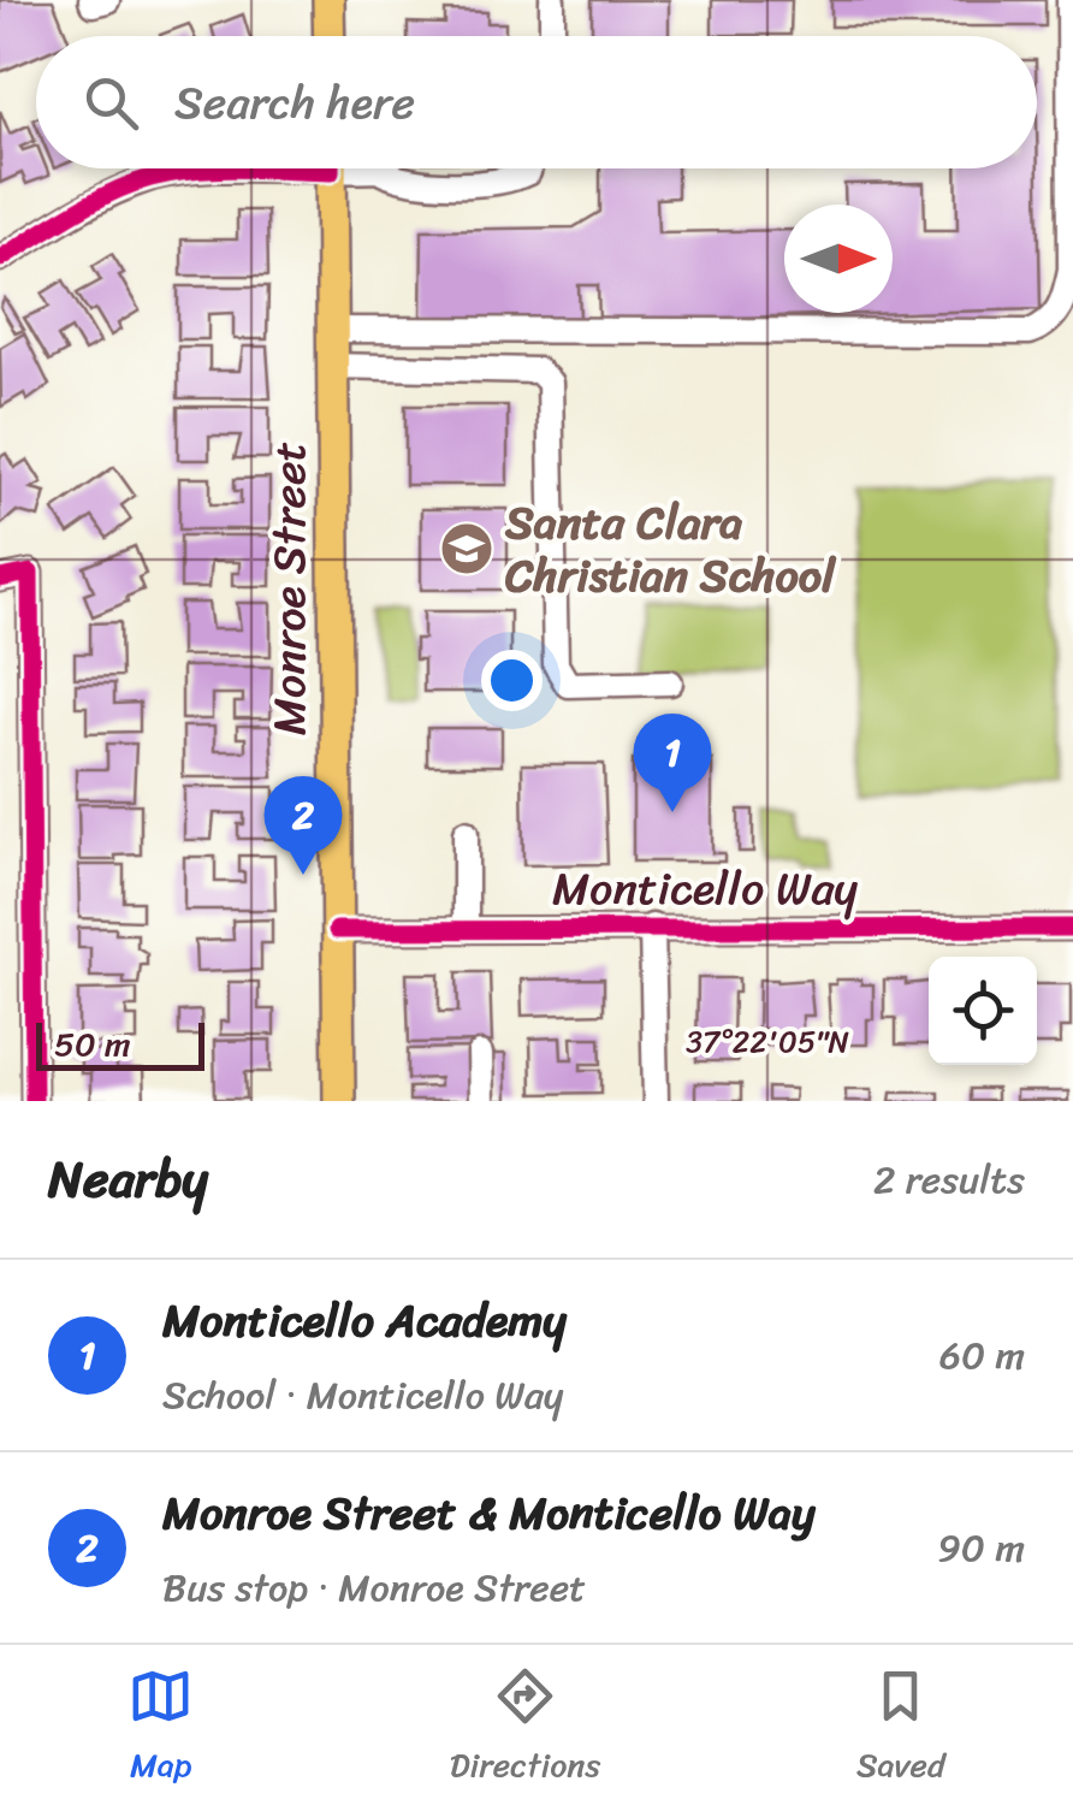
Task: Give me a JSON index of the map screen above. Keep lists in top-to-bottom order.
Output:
{
  "streets": {
    "main road": ["Monroe Street"],
    "street": ["Monticello Way"]
  },
  "crossings": [
    ["Monroe Street", "Monticello Way"]
  ],
  "places": {
    "school or university": ["Santa Clara Christian School"]
  },
  "scale_bar": "50 m",
  "north": "right",
  "page": {
    "search": "Search here",
    "pins": ["1", "2"],
    "scale": "50 m",
    "heading": ["Nearby", "2 results"],
    "list": [
      {
        "mark": "1",
        "name": "Monticello Academy",
        "note": "School · Monticello Way",
        "value": "60 m"
      },
      {
        "mark": "2",
        "name": "Monroe Street & Monticello Way",
        "note": "Bus stop · Monroe Street",
        "value": "90 m"
      }
    ],
    "nav": ["Map", "Directions", "Saved"]
  },
  "coordinates": ["37°22'05\"N"]
}
